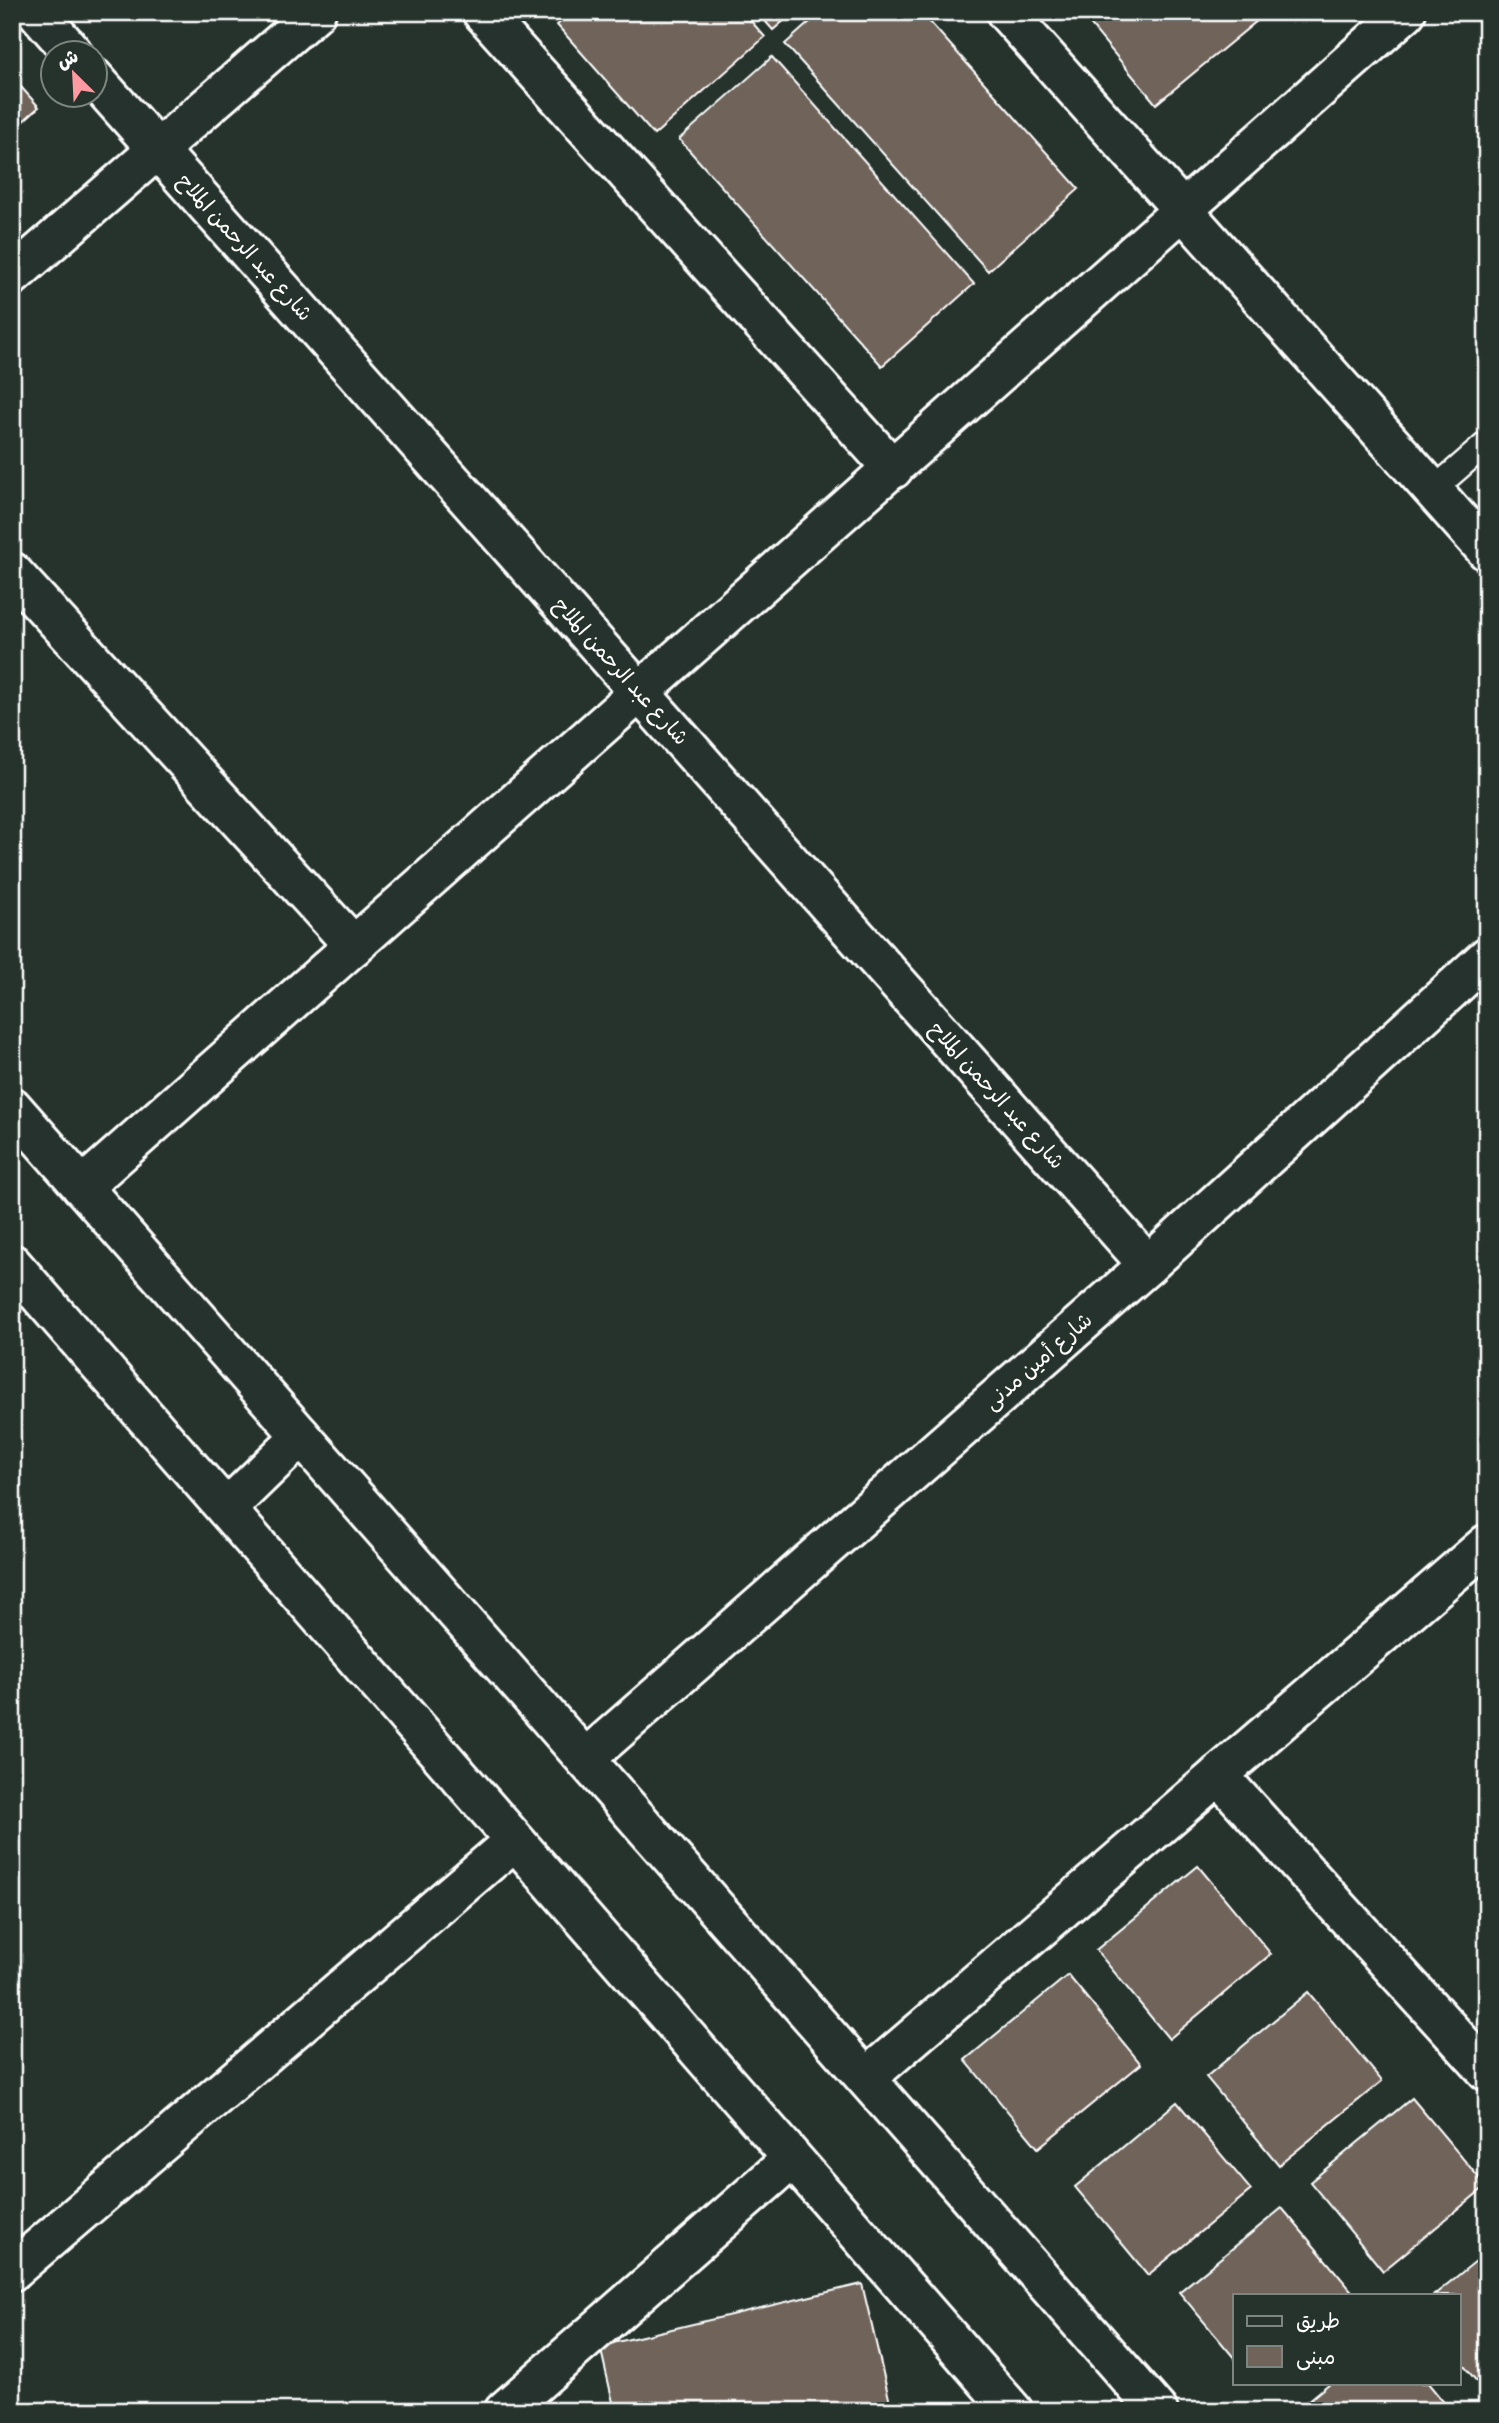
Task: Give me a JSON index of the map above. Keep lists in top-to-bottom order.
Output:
{
  "streets": {
    "street": ["شارع عبد الرحمن الملاح", "شارع أمين مدنى"]
  },
  "crossings": [
    ["شارع عبد الرحمن الملاح", "شارع أمين مدنى"]
  ],
  "legend": ["طريق", "مبنى"],
  "north": "top left"
}
